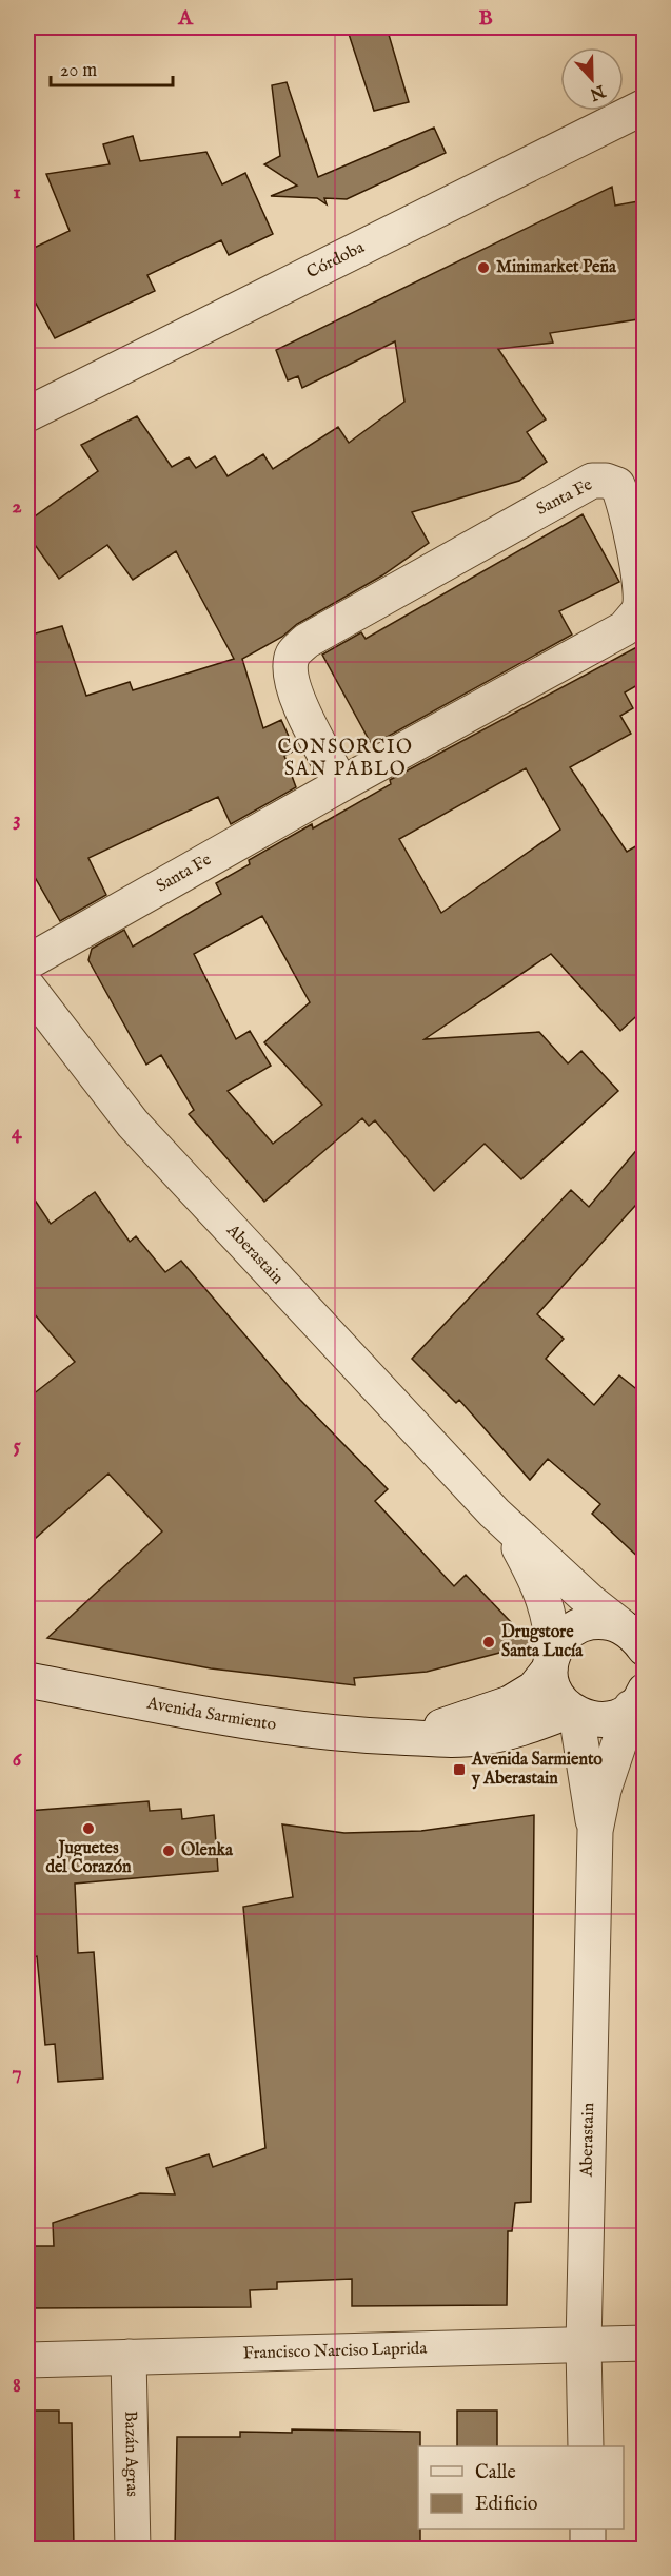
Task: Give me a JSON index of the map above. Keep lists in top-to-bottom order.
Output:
{
  "streets": {
    "street": [
      "Córdoba",
      "Santa Fe",
      "Aberastain",
      "Avenida Sarmiento",
      "Francisco Narciso Laprida",
      "Bazán Agras"
    ]
  },
  "crossings": [
    ["Aberastain", "Avenida Sarmiento"],
    ["Aberastain", "Francisco Narciso Laprida"],
    ["Francisco Narciso Laprida", "Bazán Agras"]
  ],
  "districts": ["CONSORCIO SAN PABLO"],
  "places": {
    "other": [
      "Minimarket Peña",
      "Drugstore Santa Lucía",
      "Juguetes del Corazón",
      "Olenka"
    ],
    "transit": ["Avenida Sarmiento y Aberastain"]
  },
  "legend": ["Calle", "Edificio"],
  "scale_bar": "20 m",
  "north": "bottom",
  "grid": {
    "columns": ["A", "B"],
    "rows": [
      "1",
      "2",
      "3",
      "4",
      "5",
      "6",
      "7",
      "8"
    ]
  }
}
